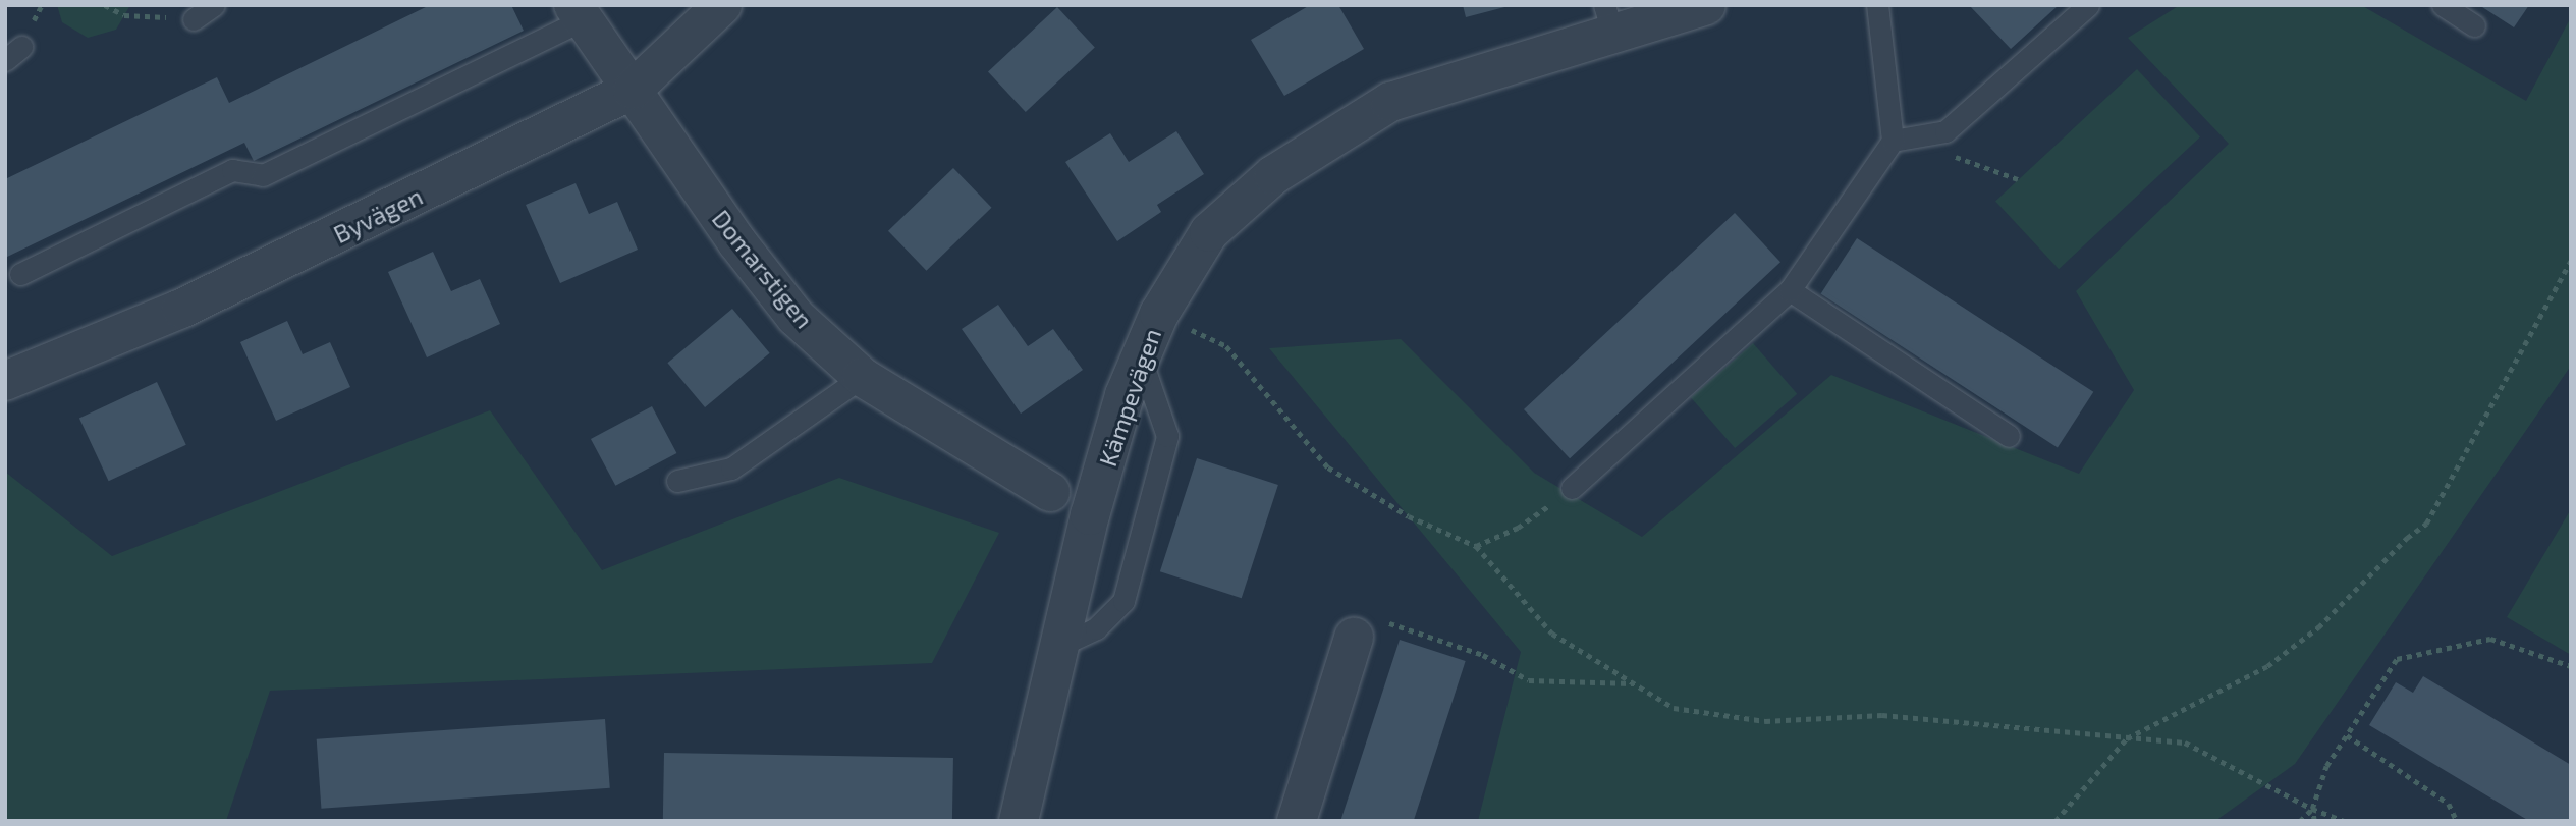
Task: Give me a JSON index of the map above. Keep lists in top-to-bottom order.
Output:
{
  "streets": {
    "street": ["Byvägen", "Domarstigen", "Kämpevägen"]
  },
  "crossings": [
    ["Byvägen", "Domarstigen"]
  ]
}
